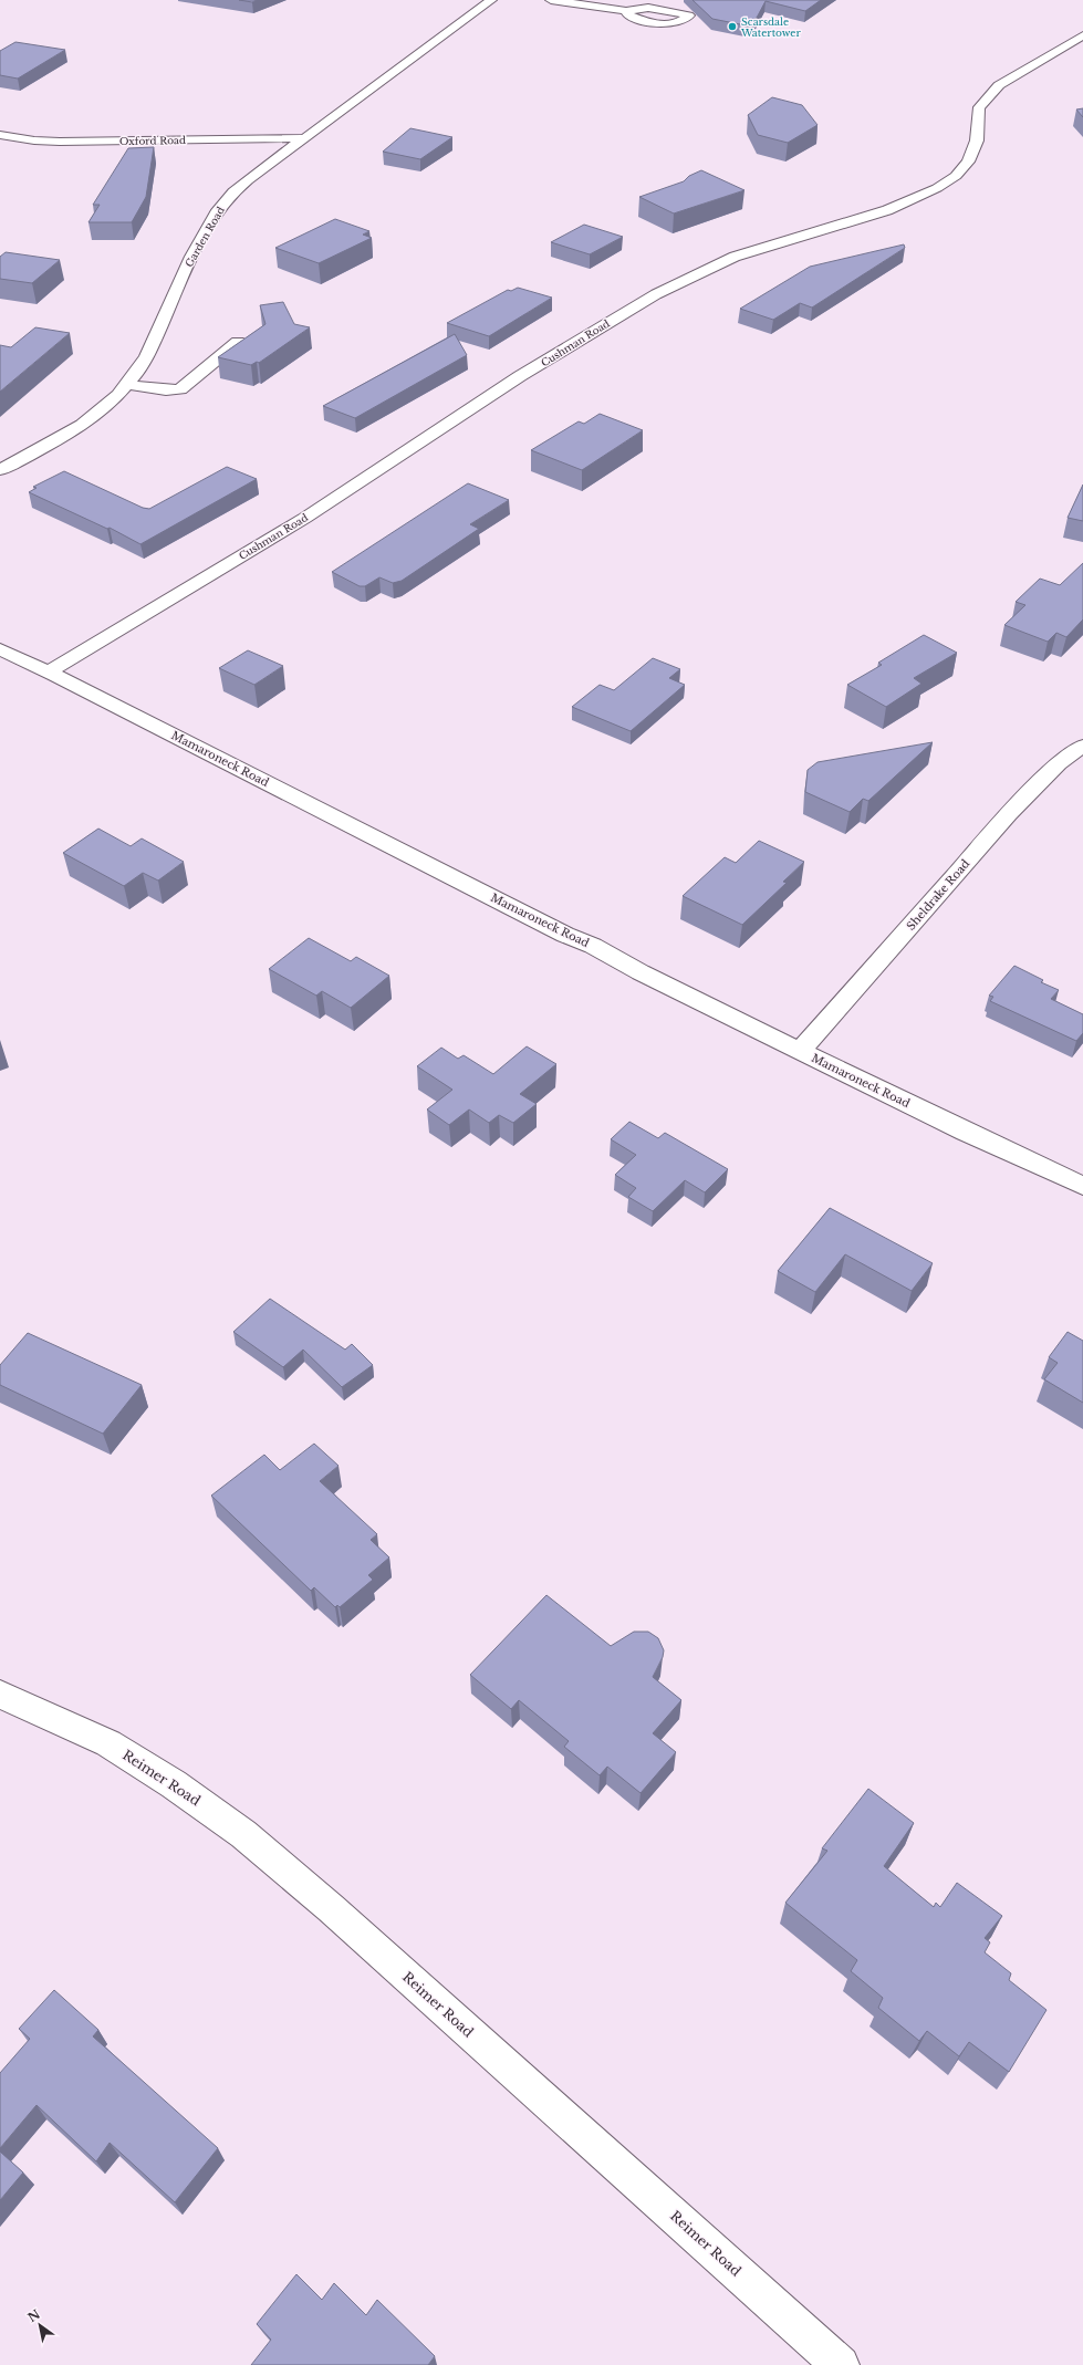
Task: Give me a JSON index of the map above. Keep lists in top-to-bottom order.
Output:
{
  "streets": {
    "street": [
      "Oxford Road",
      "Garden Road",
      "Cushman Road",
      "Mamaroneck Road",
      "Sheldrake Road",
      "Reimer Road"
    ]
  },
  "crossings": [
    ["Oxford Road", "Garden Road"],
    ["Cushman Road", "Mamaroneck Road"],
    ["Mamaroneck Road", "Sheldrake Road"]
  ],
  "places": ["Scarsdale Watertower"],
  "north": "top left"
}
